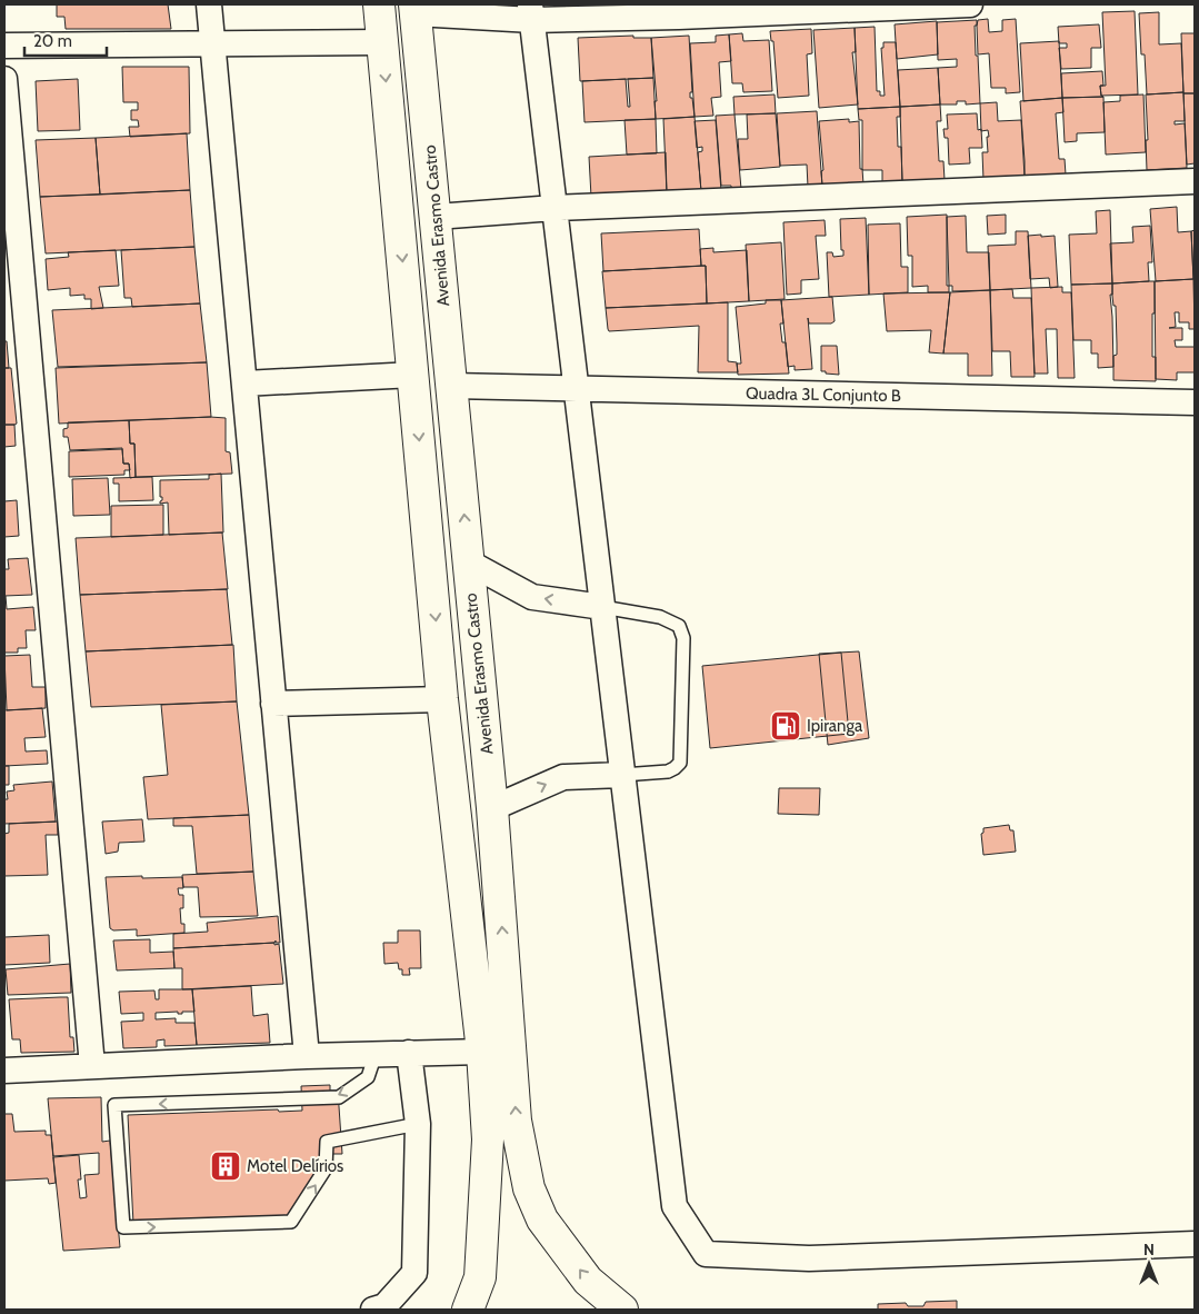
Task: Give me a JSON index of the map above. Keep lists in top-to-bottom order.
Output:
{
  "streets": {
    "main road": ["Avenida Erasmo Castro"],
    "street": ["Quadra 3L Conjunto B"]
  },
  "crossings": [
    ["Avenida Erasmo Castro", "Quadra 3L Conjunto B"]
  ],
  "places": {
    "fuel station": ["Ipiranga"],
    "building": ["Motel Delírios"]
  },
  "scale_bar": "20 m",
  "north": "top"
}
